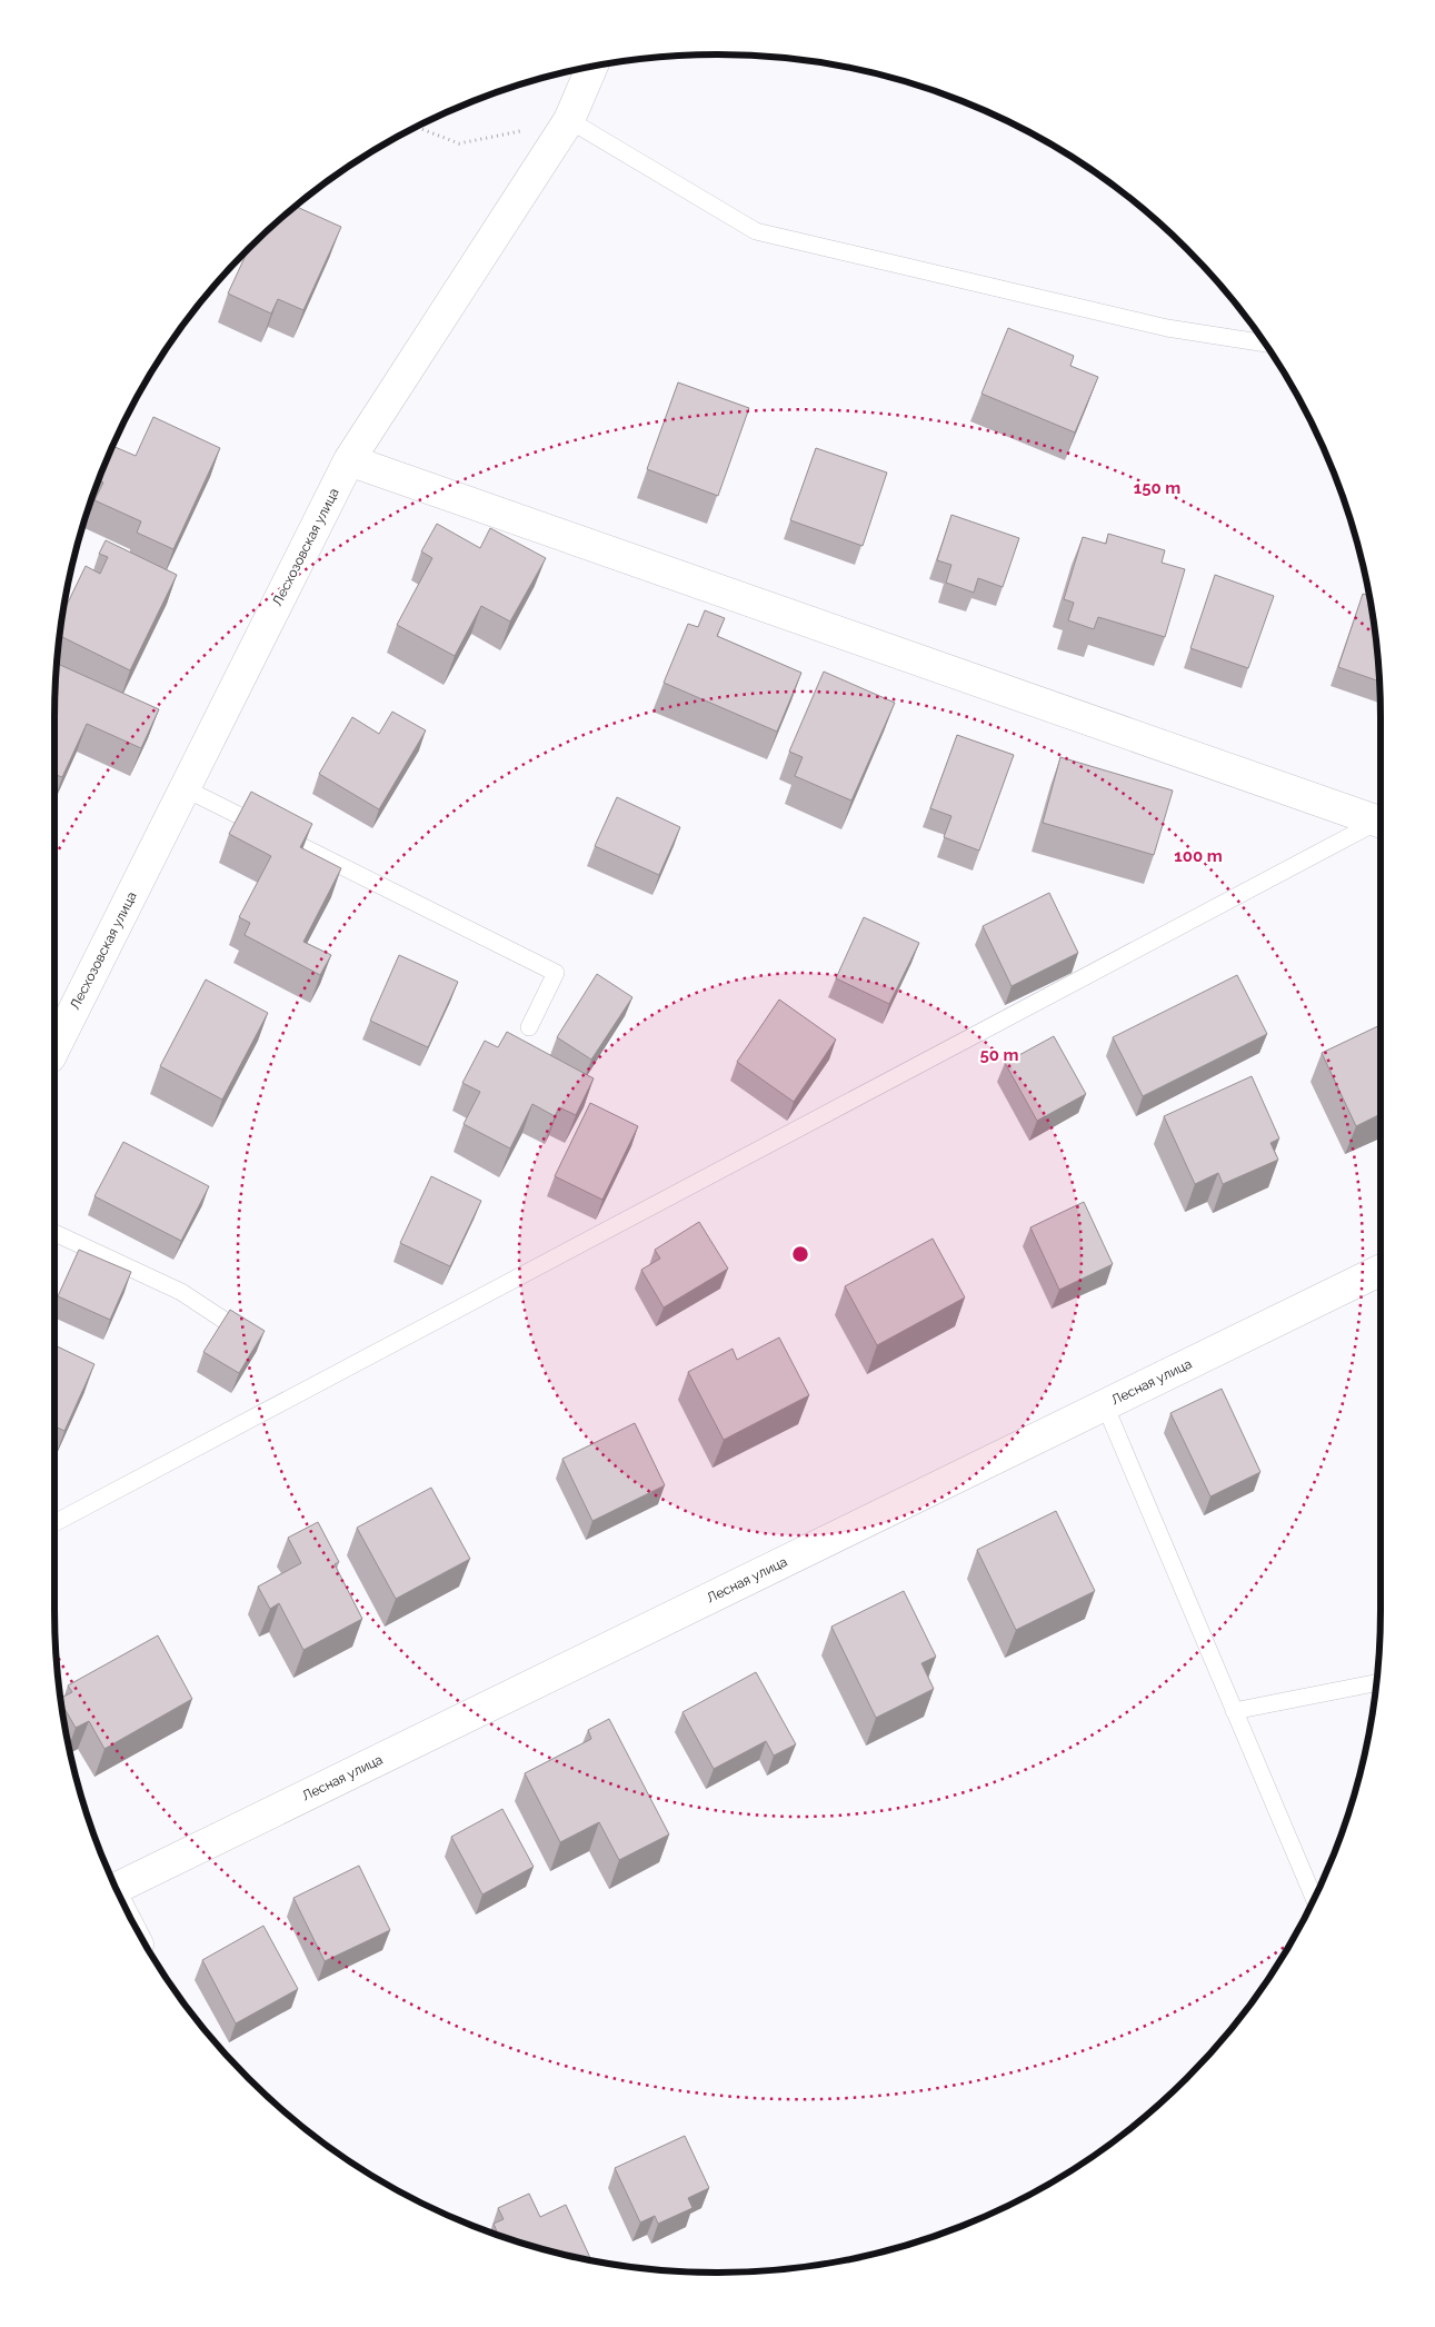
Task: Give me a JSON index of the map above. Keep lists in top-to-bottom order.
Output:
{
  "streets": {
    "street": ["Лесхозовская улица", "Лесная улица"]
  },
  "rings": ["150 m", "100 m", "50 m"]
}
